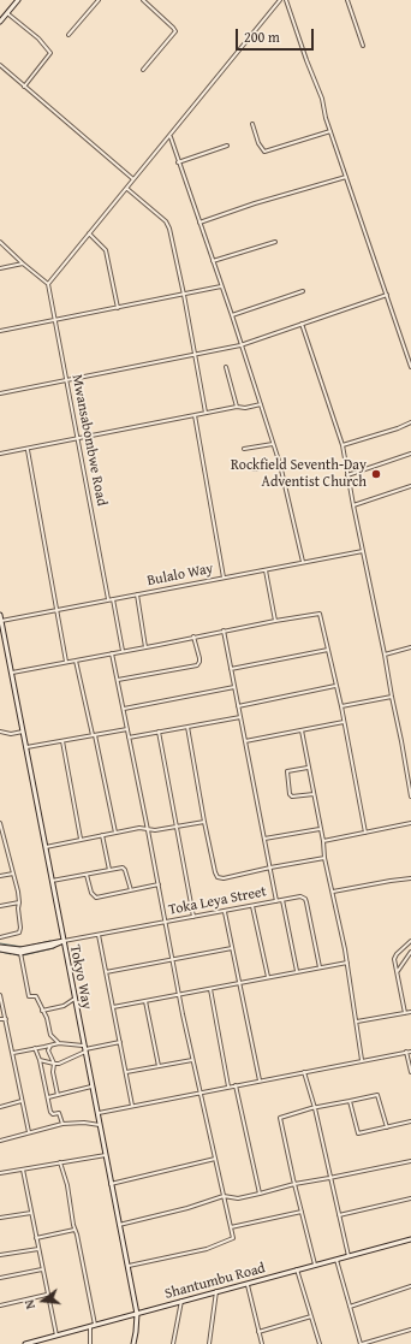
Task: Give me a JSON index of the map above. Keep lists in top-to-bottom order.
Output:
{
  "streets": {
    "street": [
      "Mwansabombwe Road",
      "Bulalo Way",
      "Toka Leya Street",
      "Tokyo Way",
      "Shantumbu Road"
    ]
  },
  "crossings": [
    ["Mwansabombwe Road", "Bulalo Way"],
    ["Bulalo Way", "Tokyo Way"],
    ["Toka Leya Street", "Tokyo Way"],
    ["Tokyo Way", "Shantumbu Road"]
  ],
  "places": ["Rockfield Seventh-Day Adventist Church"],
  "scale_bar": "200 m",
  "north": "left"
}
